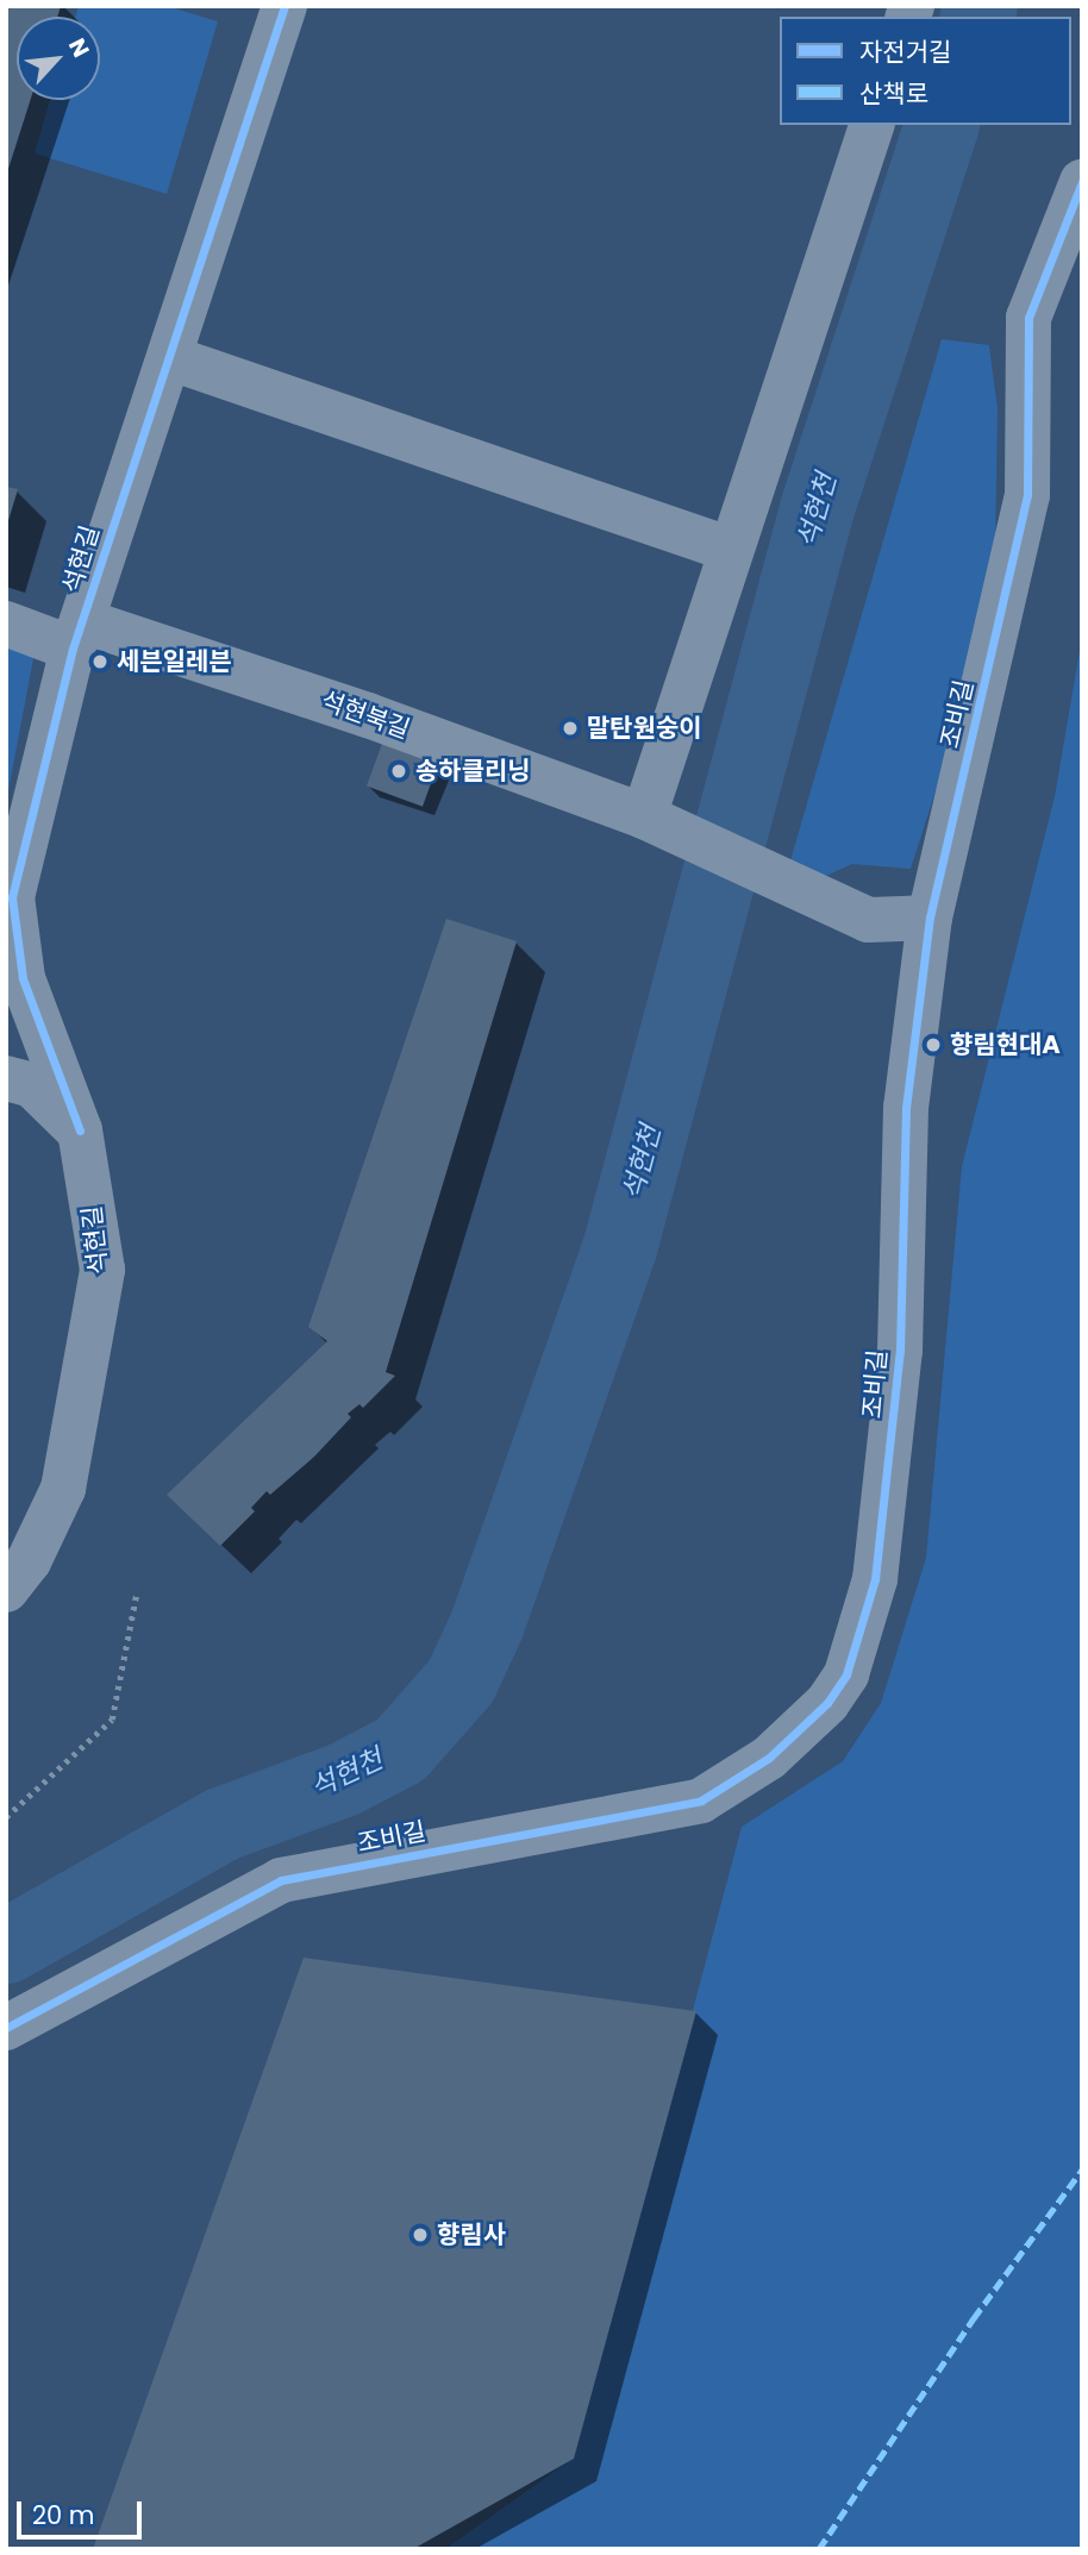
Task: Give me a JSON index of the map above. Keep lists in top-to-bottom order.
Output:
{
  "streets": {
    "street": ["석현길", "조비길", "석현북길"]
  },
  "crossings": [
    ["석현길", "석현북길"],
    ["조비길", "석현북길"]
  ],
  "water": ["석현천"],
  "places": [
    "세븐일레븐",
    "말탄원숭이",
    "송하클리닝",
    "향림현대A",
    "향림사"
  ],
  "legend": ["자전거길", "산책로"],
  "scale_bar": "20 m",
  "north": "top right"
}
